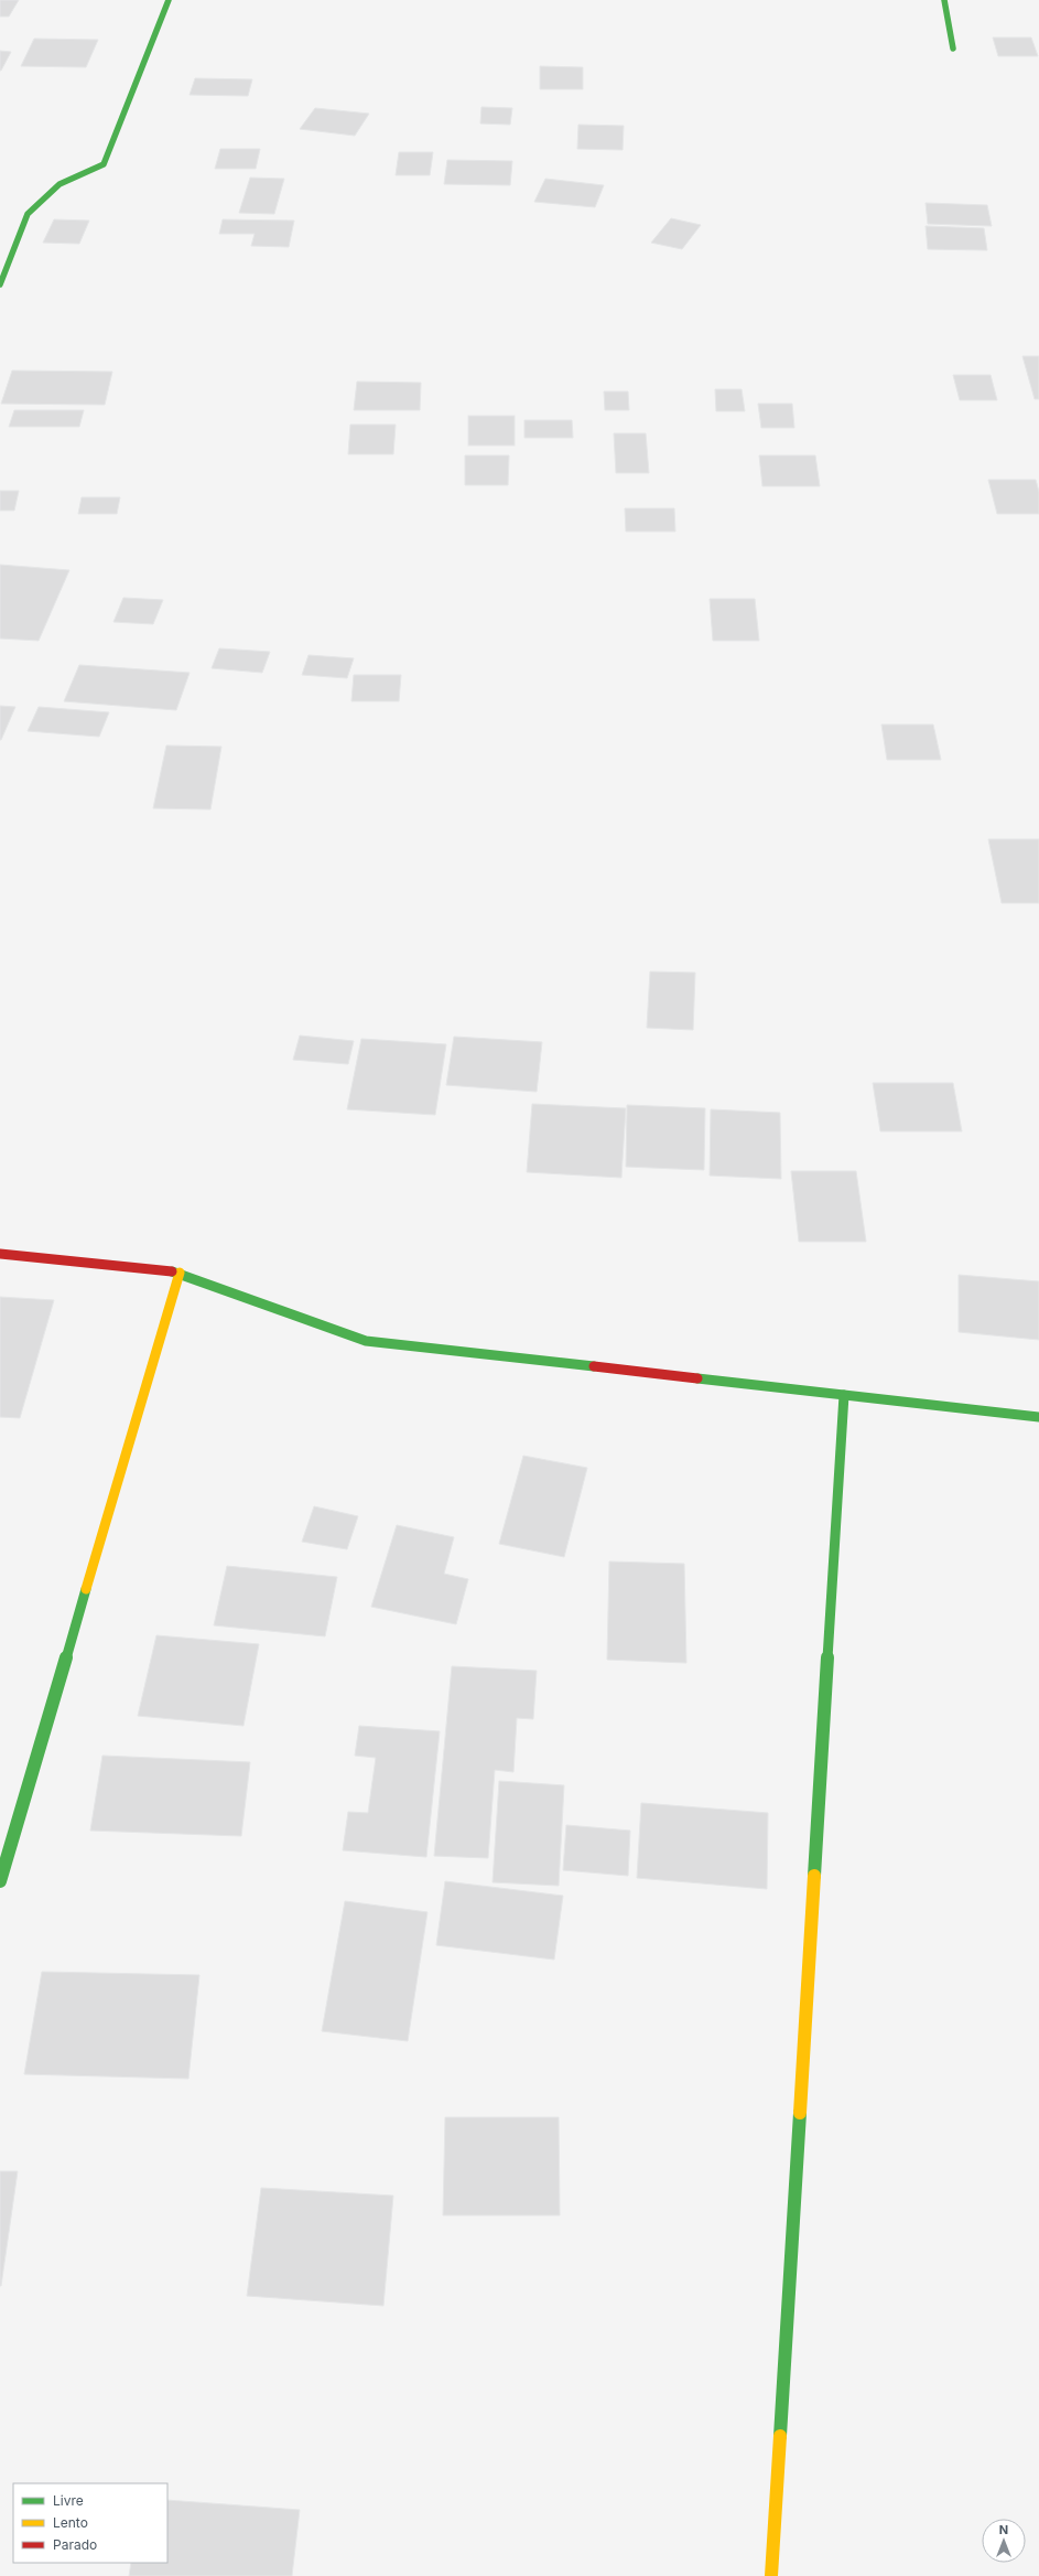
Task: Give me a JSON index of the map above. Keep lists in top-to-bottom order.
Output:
{
  "legend": ["Livre", "Lento", "Parado"],
  "north": "top"
}
